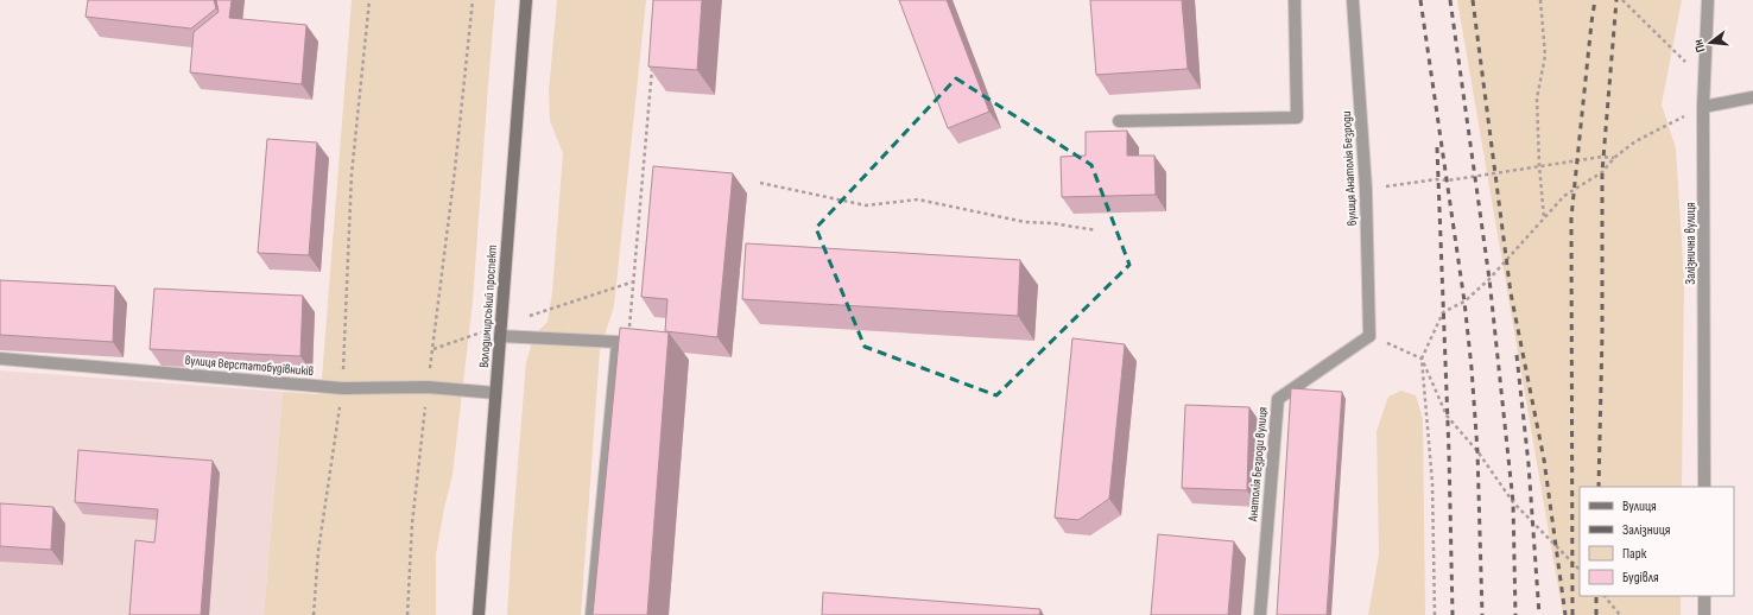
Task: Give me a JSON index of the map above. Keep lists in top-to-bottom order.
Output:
{
  "streets": {
    "main road": ["Володимирський проспект"],
    "street": [
      "вулиця Анатолія Безроди",
      "Залізнична вулиця",
      "вулиця Верстатобудівників",
      "Анатолія Безроди вулиця"
    ]
  },
  "crossings": [
    ["вулиця Анатолія Безроди", "Анатолія Безроди вулиця"],
    ["Володимирський проспект", "вулиця Верстатобудівників"]
  ],
  "legend": [
    "Вулиця",
    "Залізниця",
    "Парк",
    "Будівля"
  ],
  "north": "left"
}
